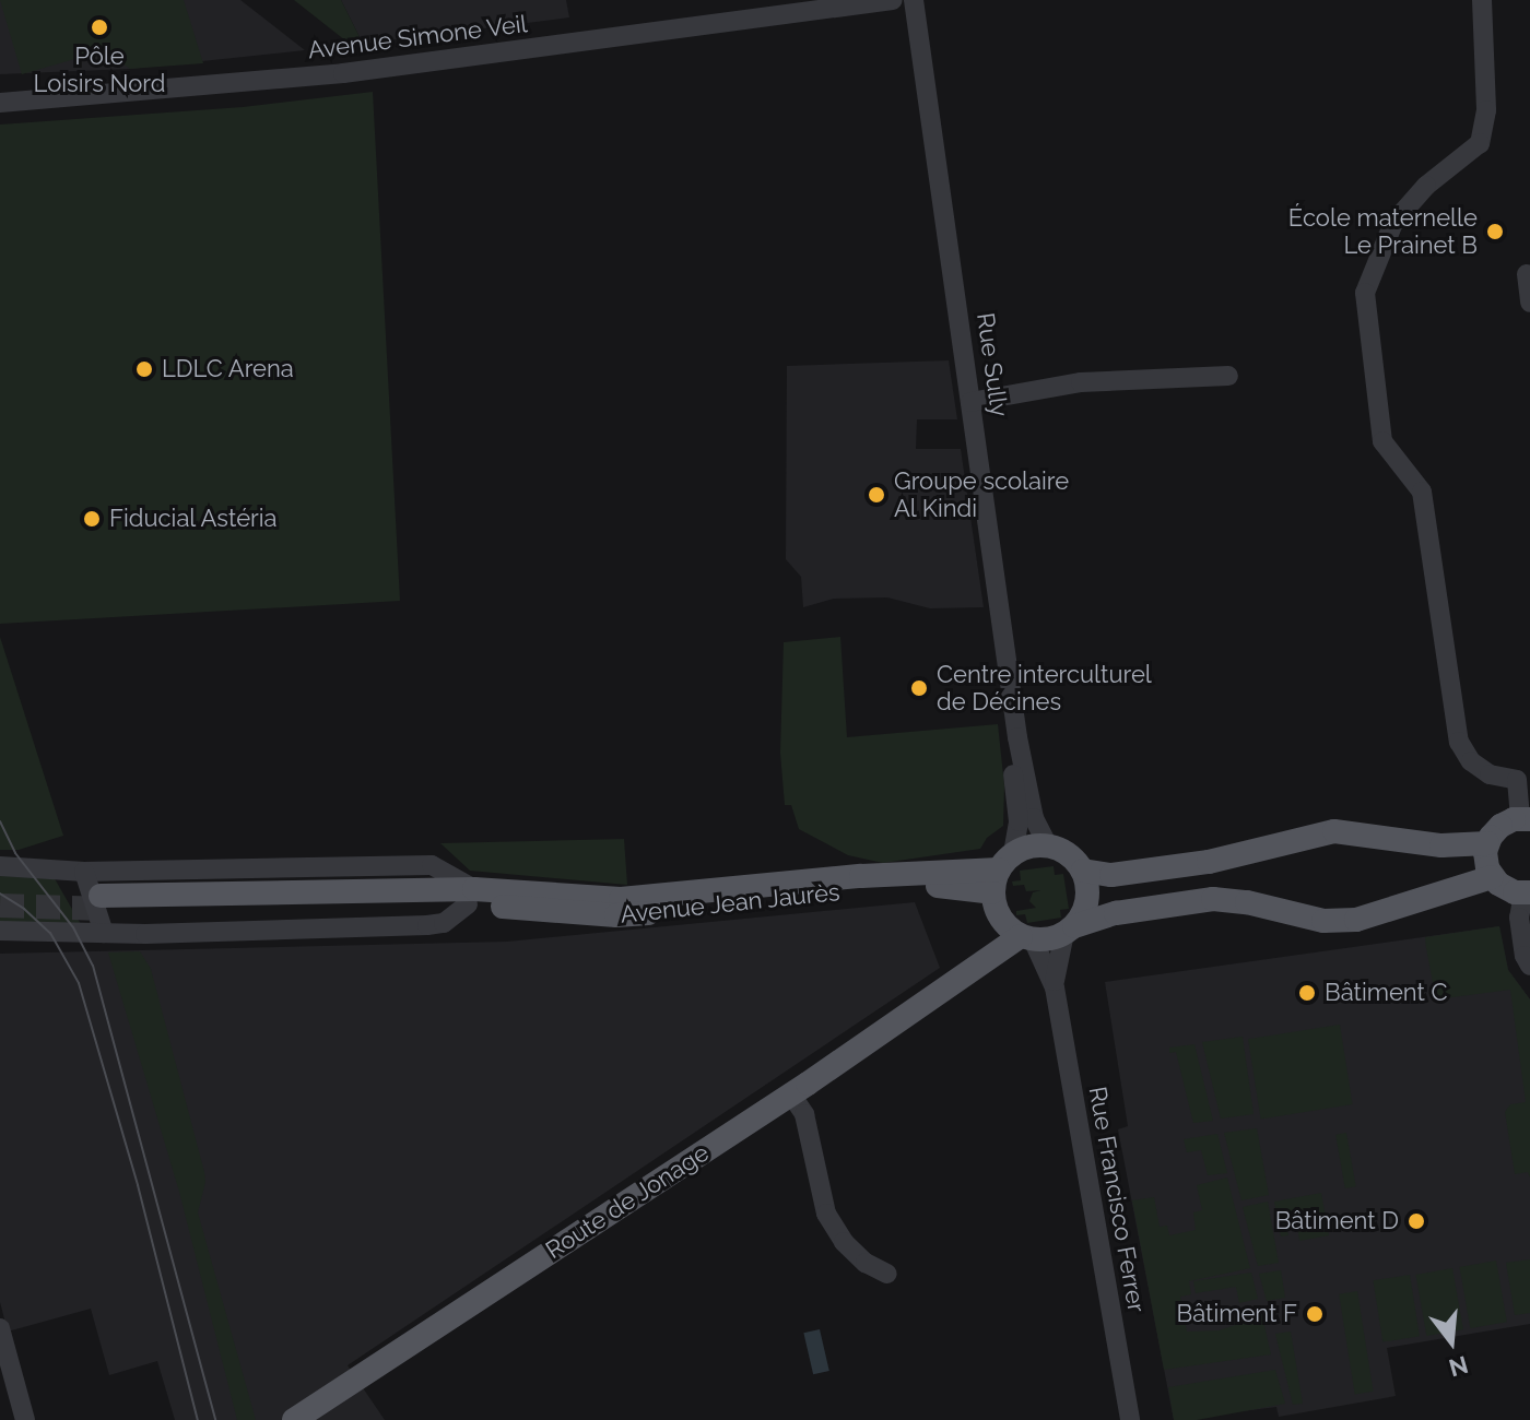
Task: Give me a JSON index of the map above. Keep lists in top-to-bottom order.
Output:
{
  "streets": {
    "main road": ["Avenue Jean Jaurès", "Route de Jonage"],
    "street": ["Avenue Simone Veil", "Rue Sully", "Rue Francisco Ferrer"]
  },
  "crossings": [
    ["Rue Sully", "Avenue Jean Jaurès"],
    ["Rue Sully", "Rue Francisco Ferrer"],
    ["Rue Sully", "Route de Jonage"],
    ["Avenue Jean Jaurès", "Rue Francisco Ferrer"],
    ["Avenue Jean Jaurès", "Route de Jonage"],
    ["Rue Francisco Ferrer", "Route de Jonage"]
  ],
  "places": [
    "Pôle Loisirs Nord",
    "École maternelle Le Prainet B",
    "LDLC Arena",
    "Groupe scolaire Al Kindi",
    "Fiducial Astéria",
    "Centre interculturel de Décines",
    "Bâtiment C",
    "Bâtiment D",
    "Bâtiment F"
  ],
  "north": "bottom"
}
